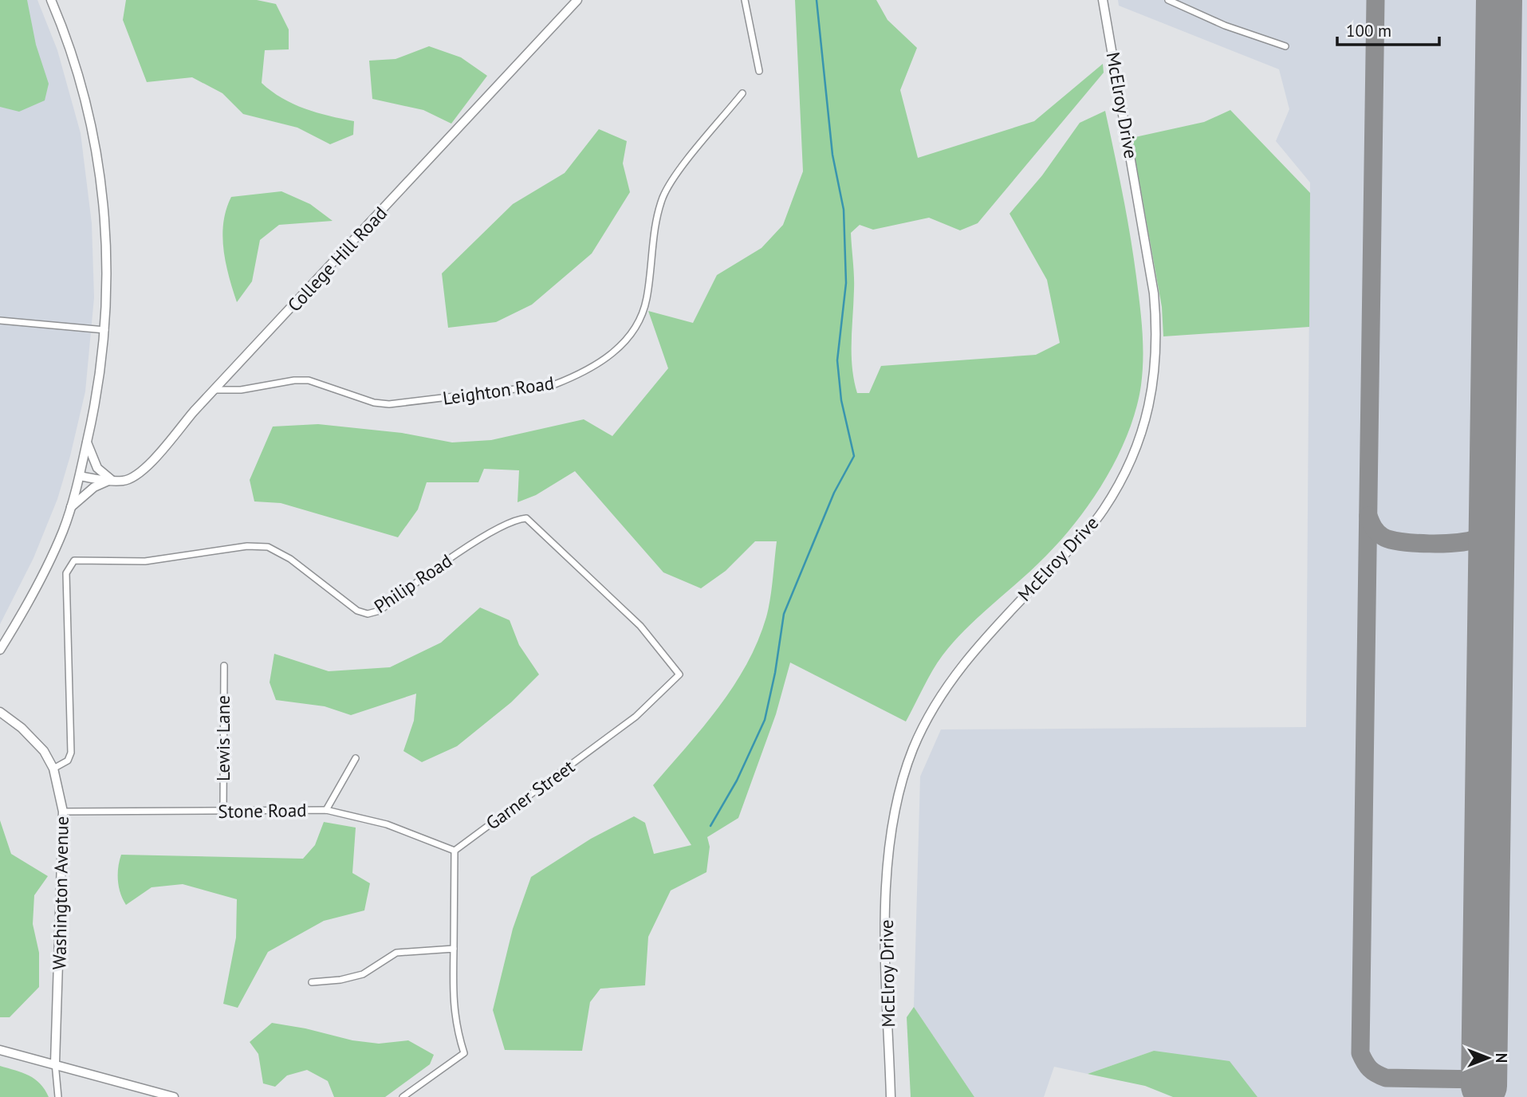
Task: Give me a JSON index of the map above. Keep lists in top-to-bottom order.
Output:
{
  "streets": {
    "street": [
      "McElroy Drive",
      "College Hill Road",
      "Leighton Road",
      "Philip Road",
      "Lewis Lane",
      "Garner Street",
      "Stone Road",
      "Washington Avenue"
    ]
  },
  "crossings": [
    ["College Hill Road", "Leighton Road"],
    ["Philip Road", "Garner Street"],
    ["Philip Road", "Washington Avenue"],
    ["Lewis Lane", "Stone Road"],
    ["Garner Street", "Stone Road"],
    ["Stone Road", "Washington Avenue"]
  ],
  "scale_bar": "100 m",
  "north": "right"
}
